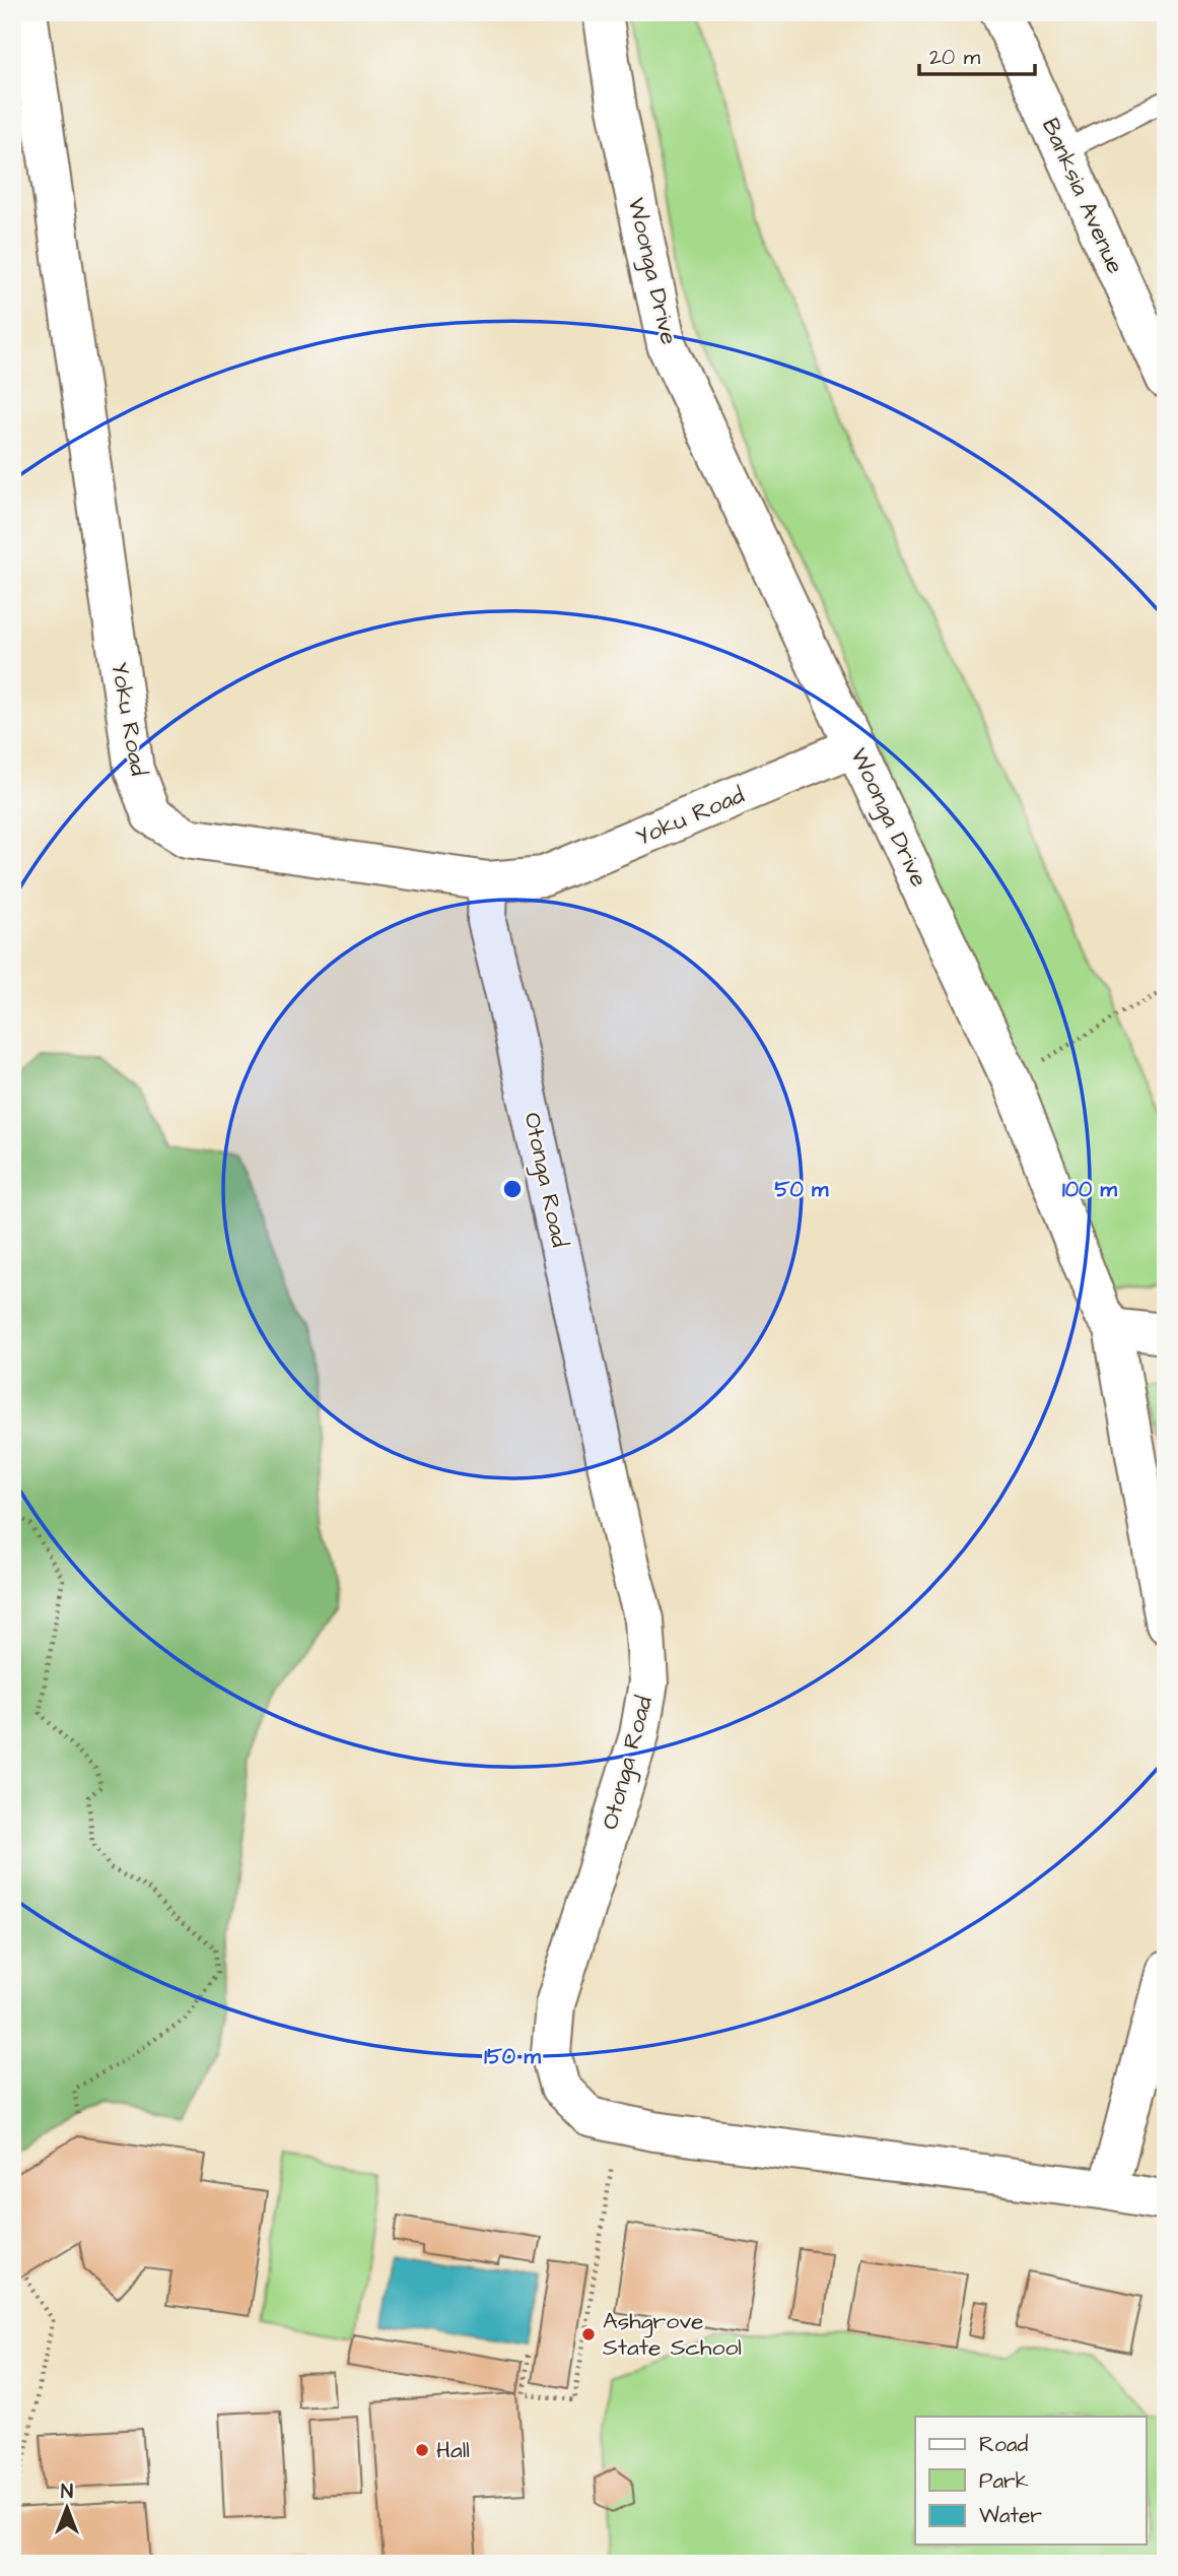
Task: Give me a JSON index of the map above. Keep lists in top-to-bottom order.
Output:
{
  "streets": {
    "street": [
      "Banksia Avenue",
      "Woonga Drive",
      "Yoku Road",
      "Otonga Road"
    ]
  },
  "crossings": [
    ["Woonga Drive", "Yoku Road"],
    ["Yoku Road", "Otonga Road"]
  ],
  "places": ["Ashgrove State School", "Hall"],
  "legend": ["Road", "Park", "Water"],
  "scale_bar": "20 m",
  "north": "top",
  "rings": ["50 m", "100 m", "150 m"]
}
